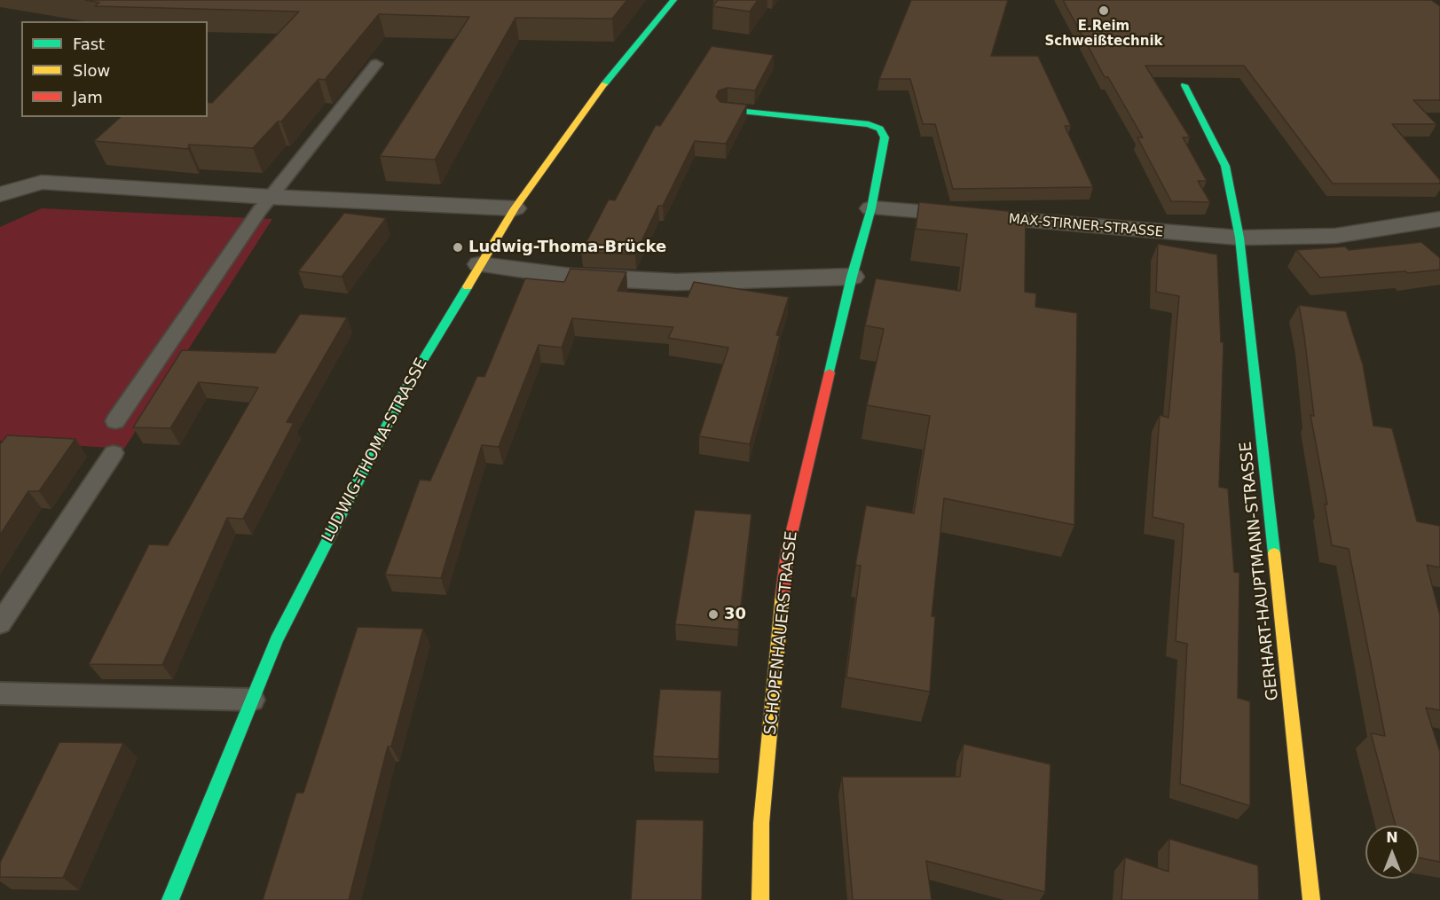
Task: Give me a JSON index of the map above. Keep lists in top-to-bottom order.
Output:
{
  "streets": {
    "street": [
      "MAX-STIRNER-STRASSE",
      "LUDWIG-THOMA-STRASSE",
      "GERHART-HAUPTMANN-STRASSE",
      "SCHOPENHAUERSTRASSE"
    ]
  },
  "crossings": [
    ["MAX-STIRNER-STRASSE", "GERHART-HAUPTMANN-STRASSE"],
    ["MAX-STIRNER-STRASSE", "SCHOPENHAUERSTRASSE"]
  ],
  "places": ["E.Reim Schweißtechnik", "Ludwig-Thoma-Brücke", "30"],
  "legend": ["Fast", "Slow", "Jam"],
  "north": "top"
}
